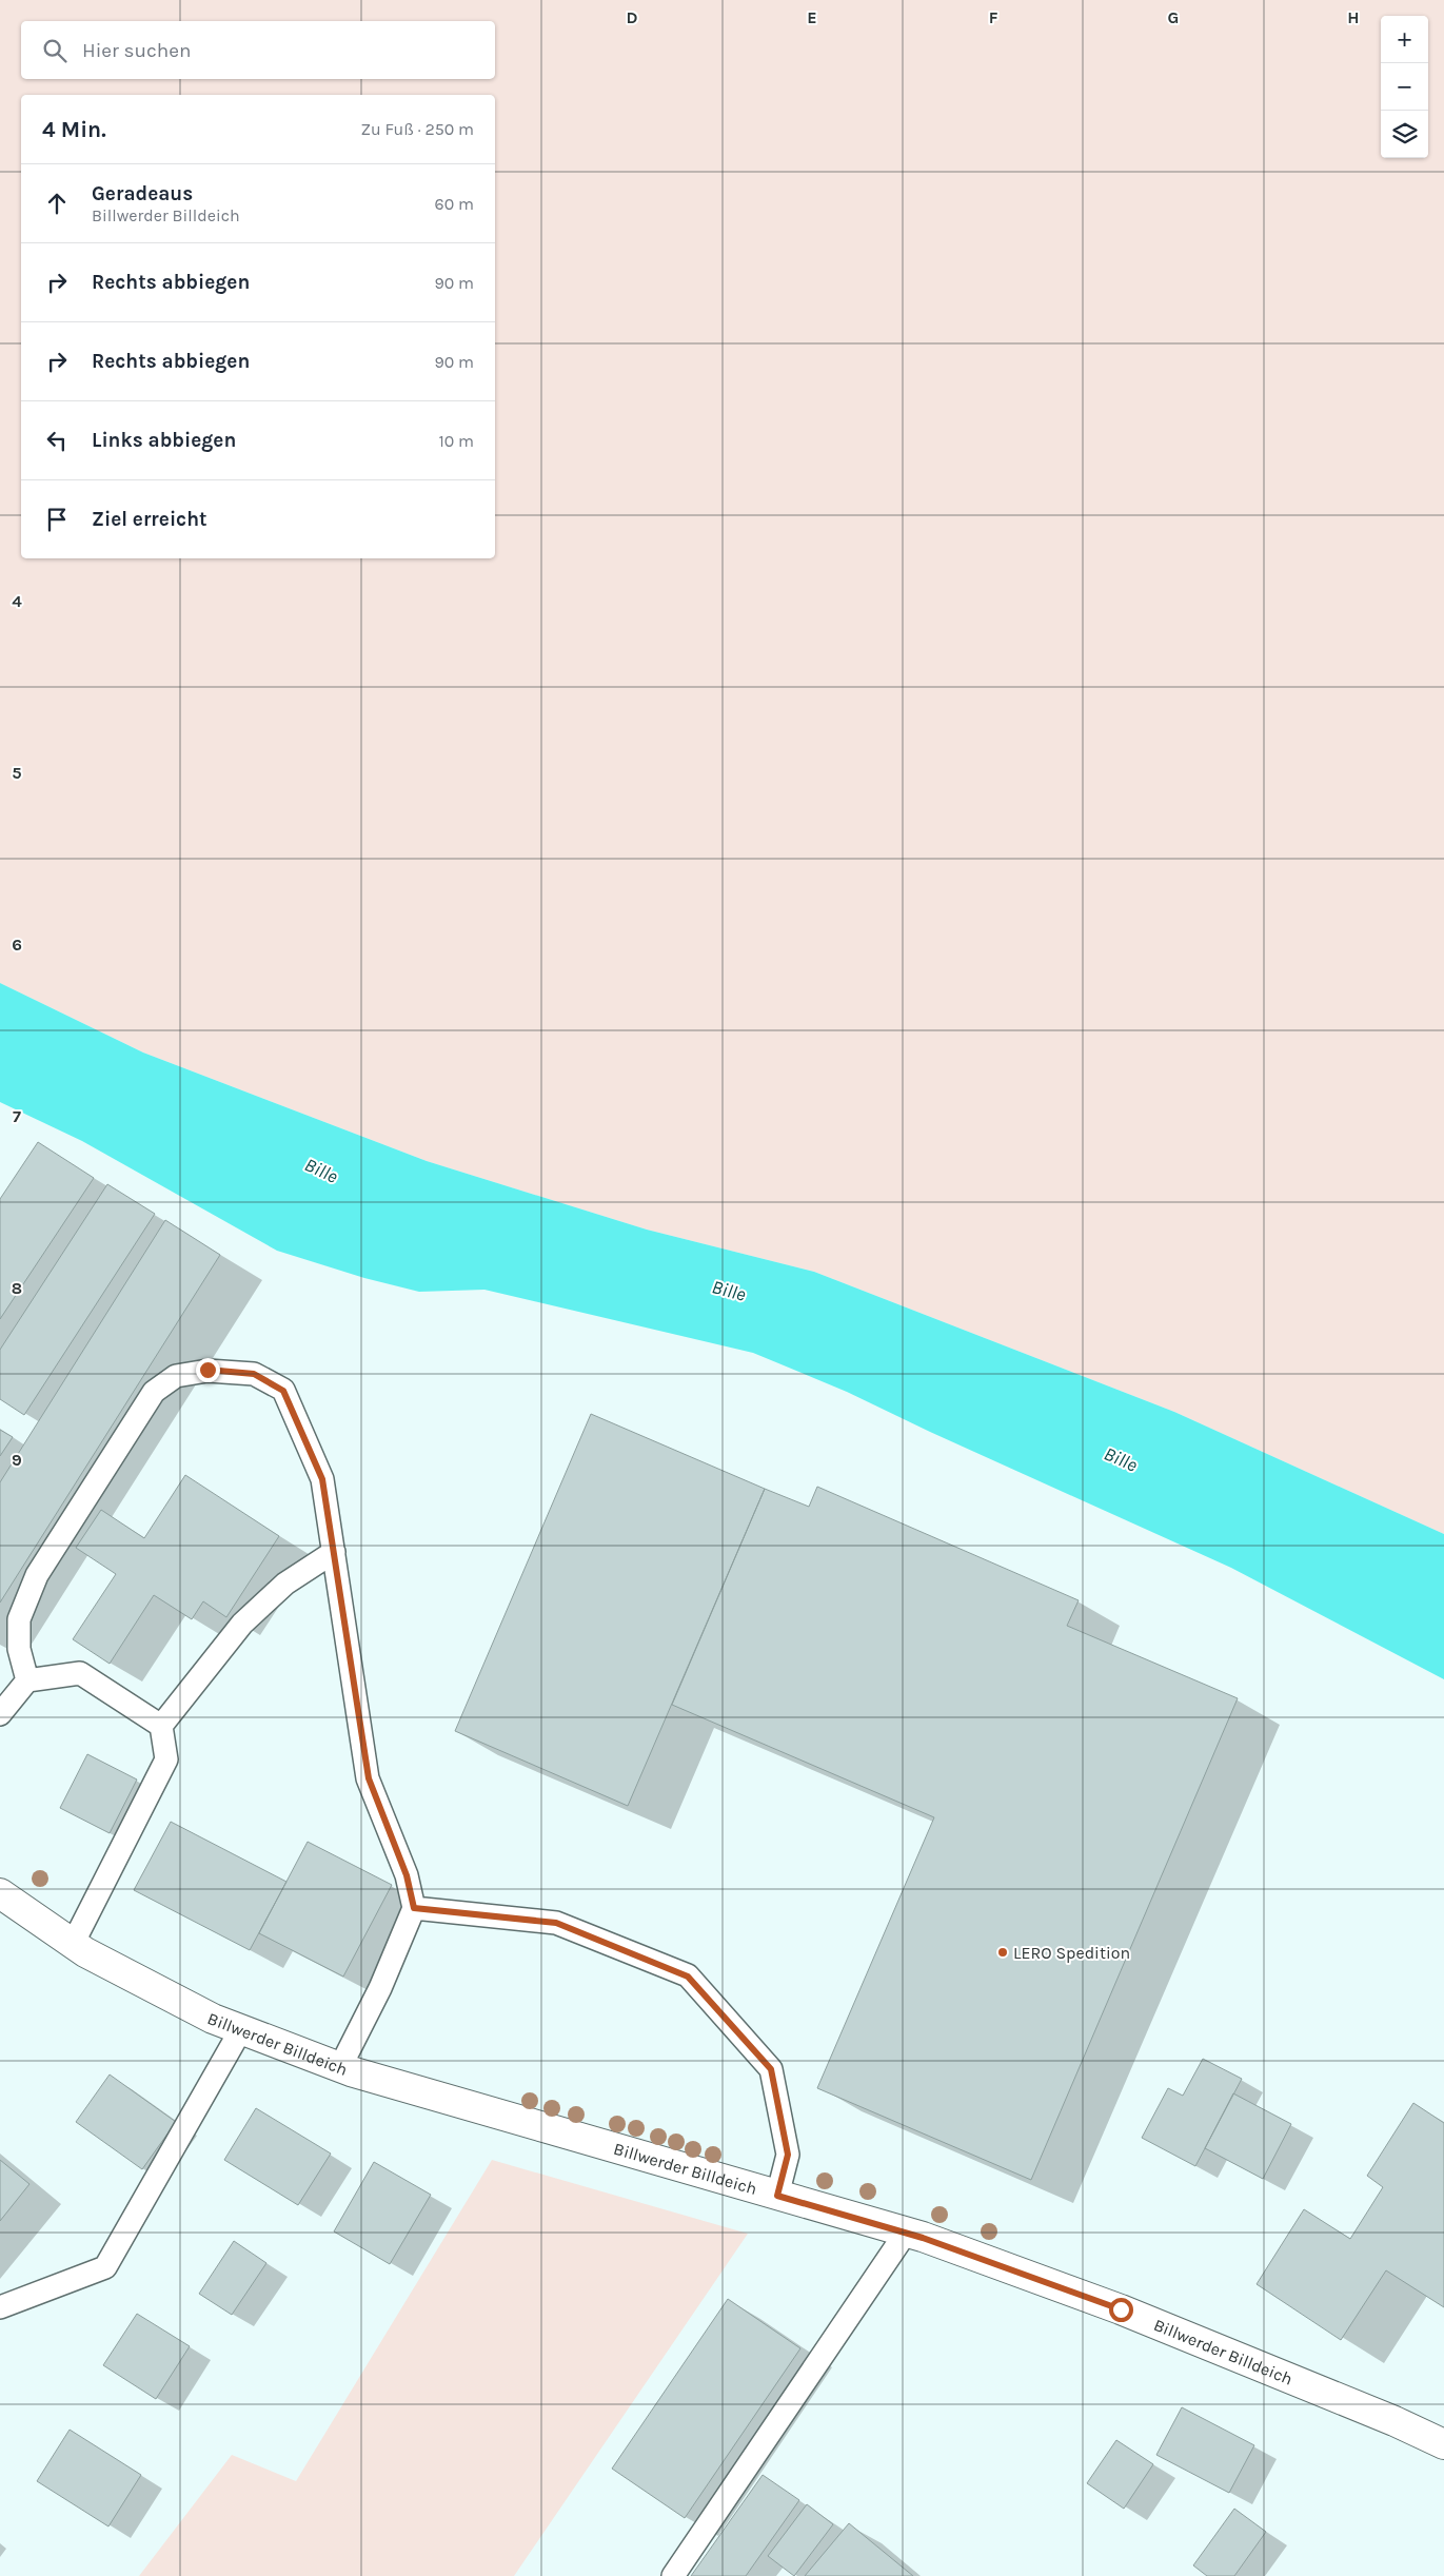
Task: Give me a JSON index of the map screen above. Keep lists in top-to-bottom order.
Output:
{
  "streets": {
    "street": ["Billwerder Billdeich"]
  },
  "water": ["Bille"],
  "places": ["LERO Spedition"],
  "page": {
    "map_buttons": ["+", "−"],
    "search": "Hier suchen",
    "heading": ["4 Min.", "Zu Fuß · 250 m"],
    "list": [
      ["Geradeaus", "Billwerder Billdeich", "60 m"],
      ["Rechts abbiegen", "90 m"],
      ["Rechts abbiegen", "90 m"],
      ["Links abbiegen", "10 m"],
      "Ziel erreicht"
    ]
  },
  "grid": {
    "columns": [
      "D",
      "E",
      "F",
      "G",
      "H"
    ],
    "rows": [
      "4",
      "5",
      "6",
      "7",
      "8",
      "9"
    ]
  }
}
